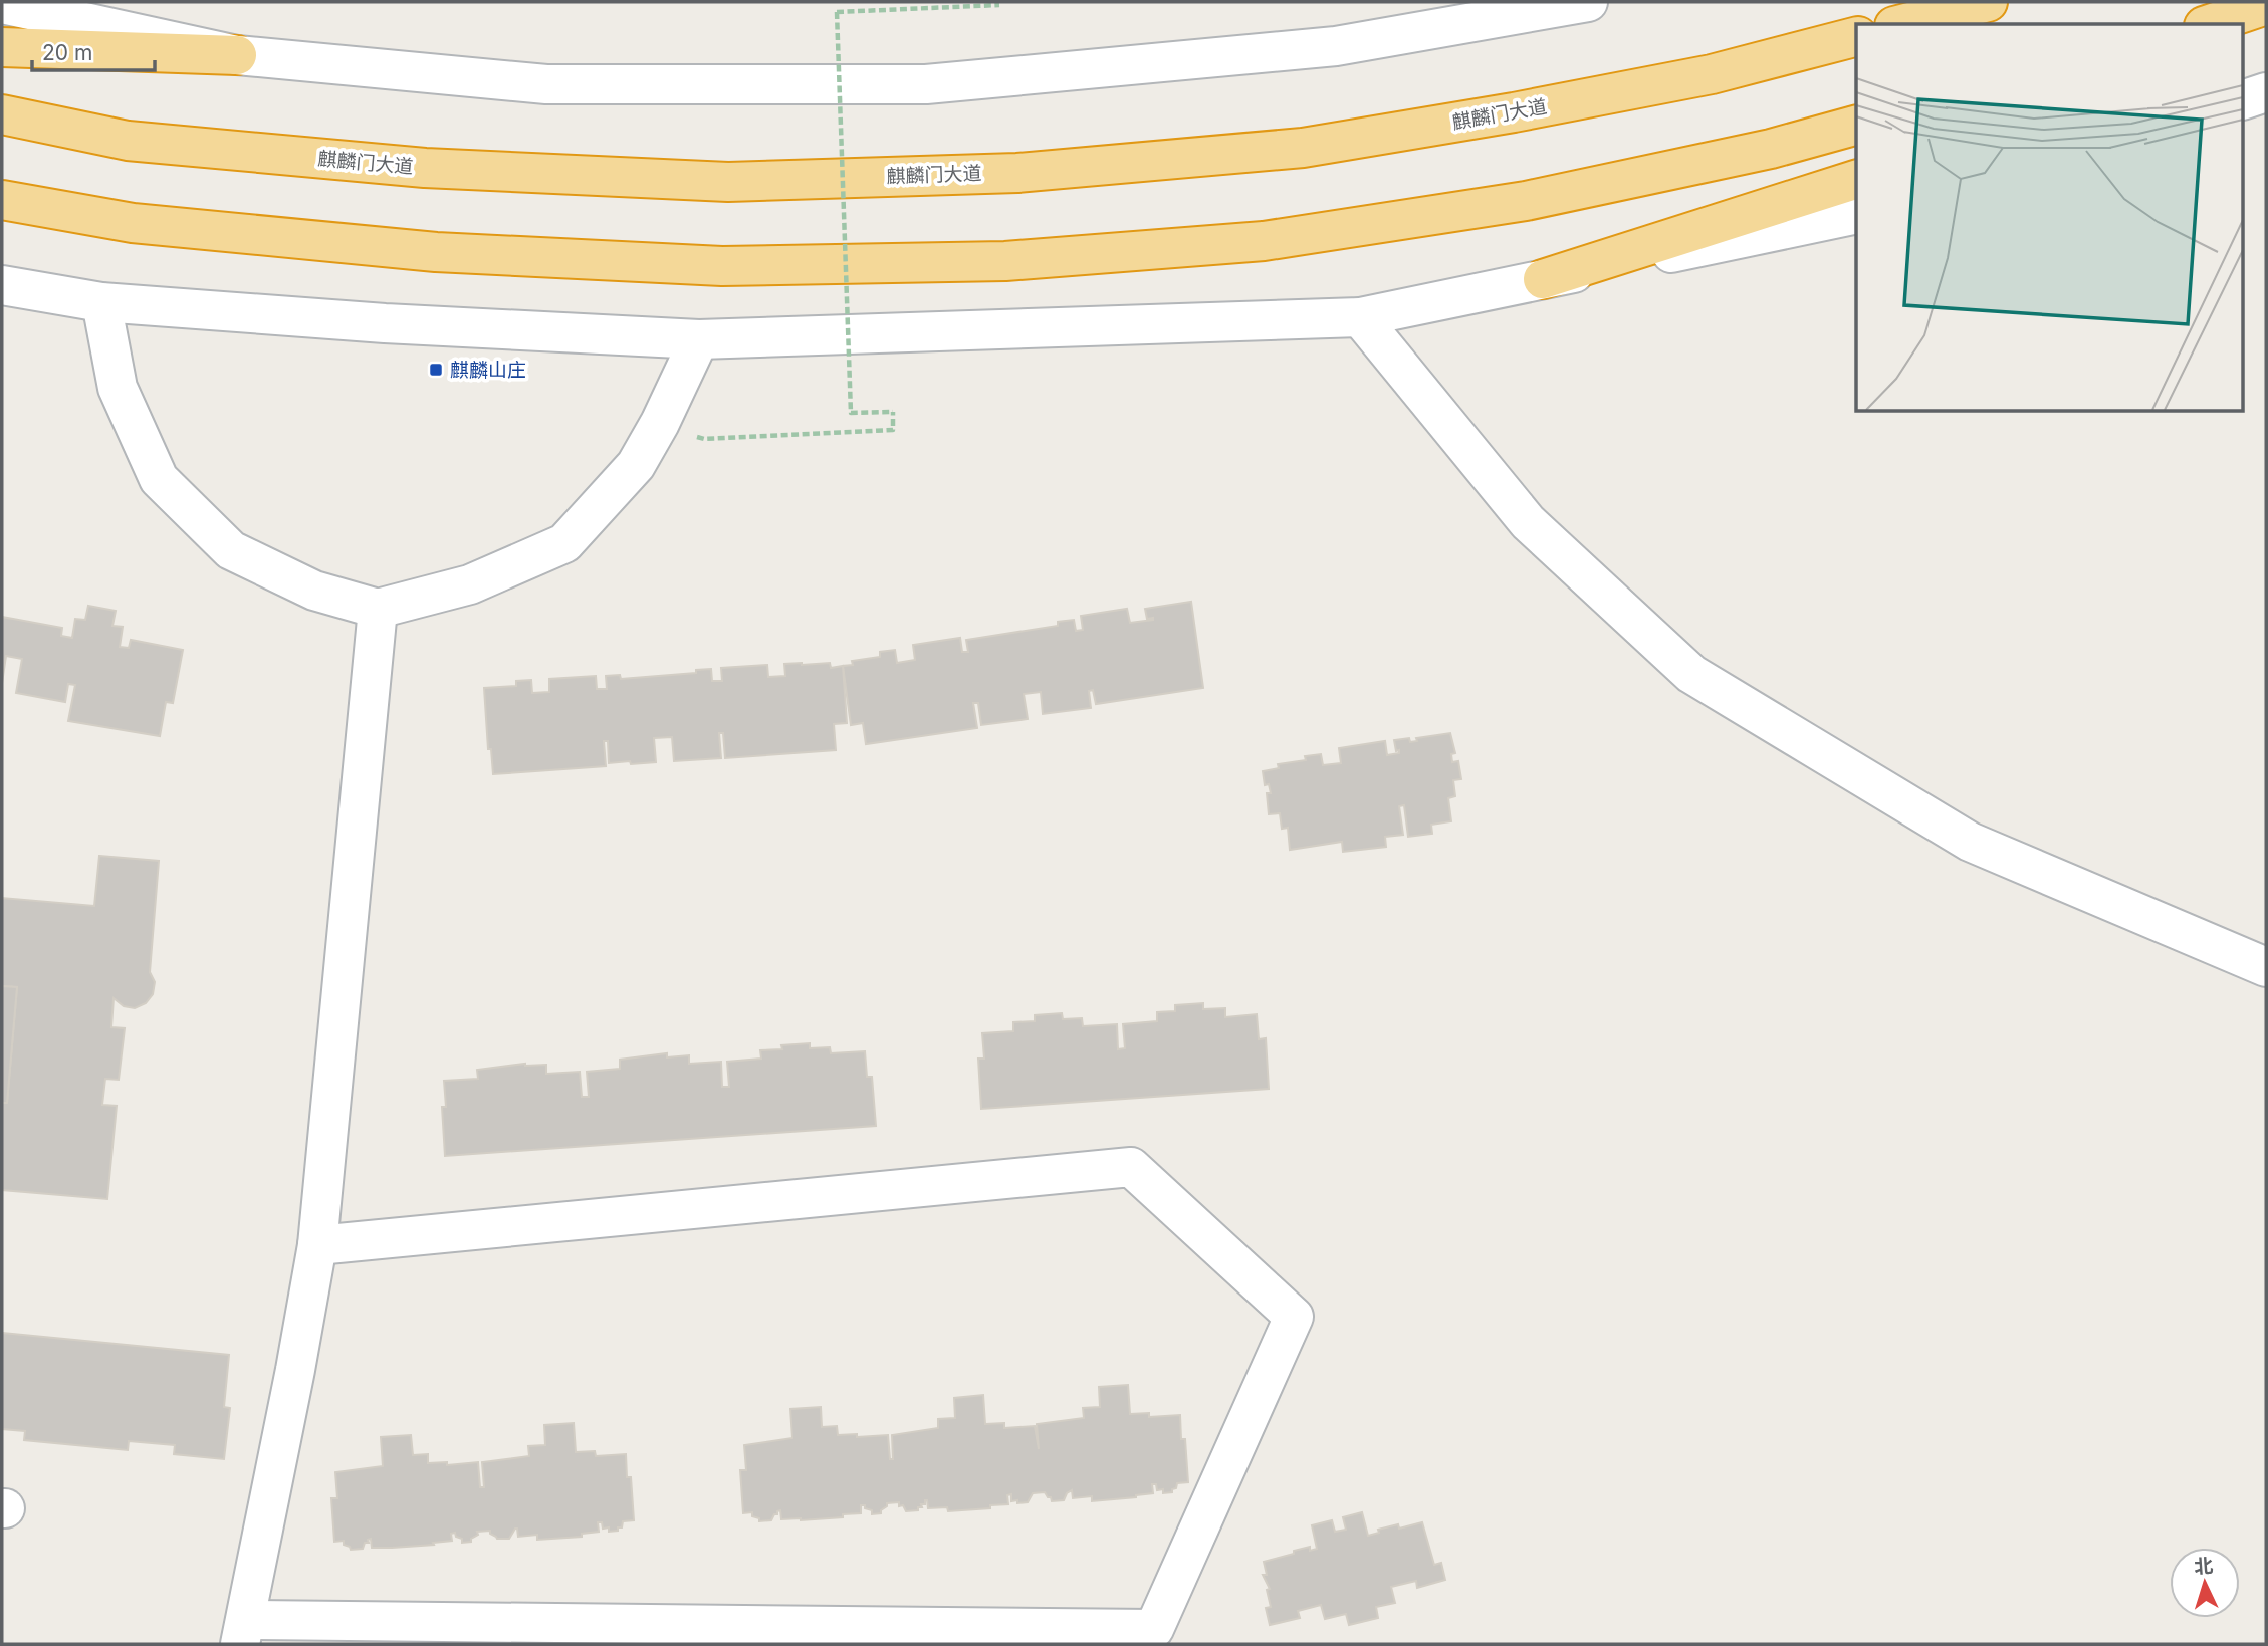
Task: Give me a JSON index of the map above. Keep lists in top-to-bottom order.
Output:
{
  "streets": {
    "highway": ["麒麟门大道"]
  },
  "places": {
    "transit": ["麒麟山庄"]
  },
  "scale_bar": "20 m",
  "north": "top"
}
